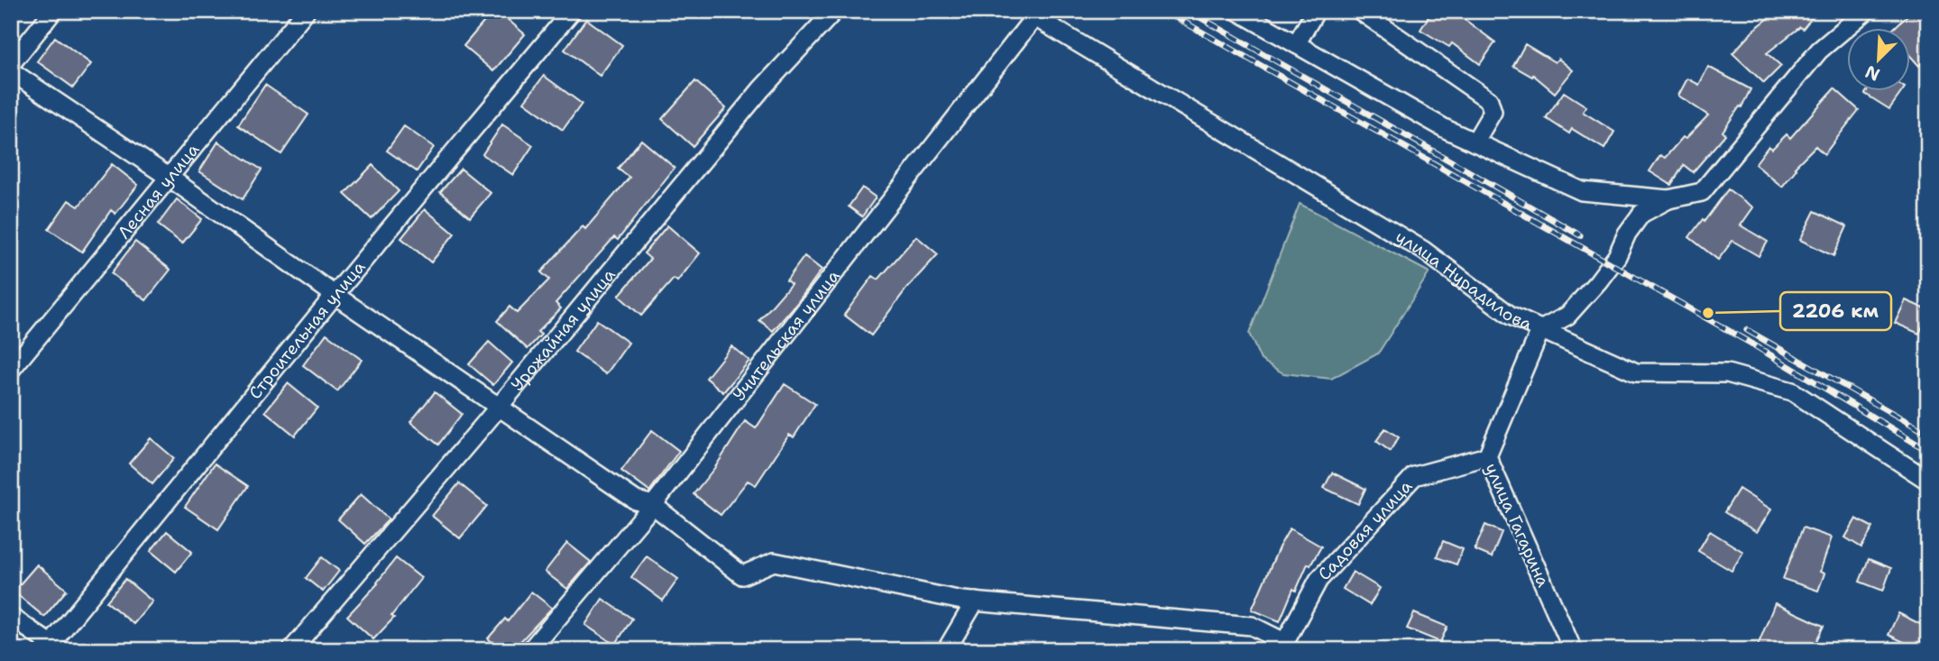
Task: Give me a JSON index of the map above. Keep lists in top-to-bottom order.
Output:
{
  "streets": {
    "street": [
      "Лесная улица",
      "улица Нурадилова",
      "Строительная улица",
      "Урожайная улица",
      "Учительская улица",
      "улица Гагарина",
      "Садовая улица"
    ]
  },
  "crossings": [
    ["улица Нурадилова", "Учительская улица"],
    ["улица Нурадилова", "улица Гагарина"],
    ["улица Гагарина", "Садовая улица"]
  ],
  "places": ["2206 км"],
  "north": "bottom left"
}
